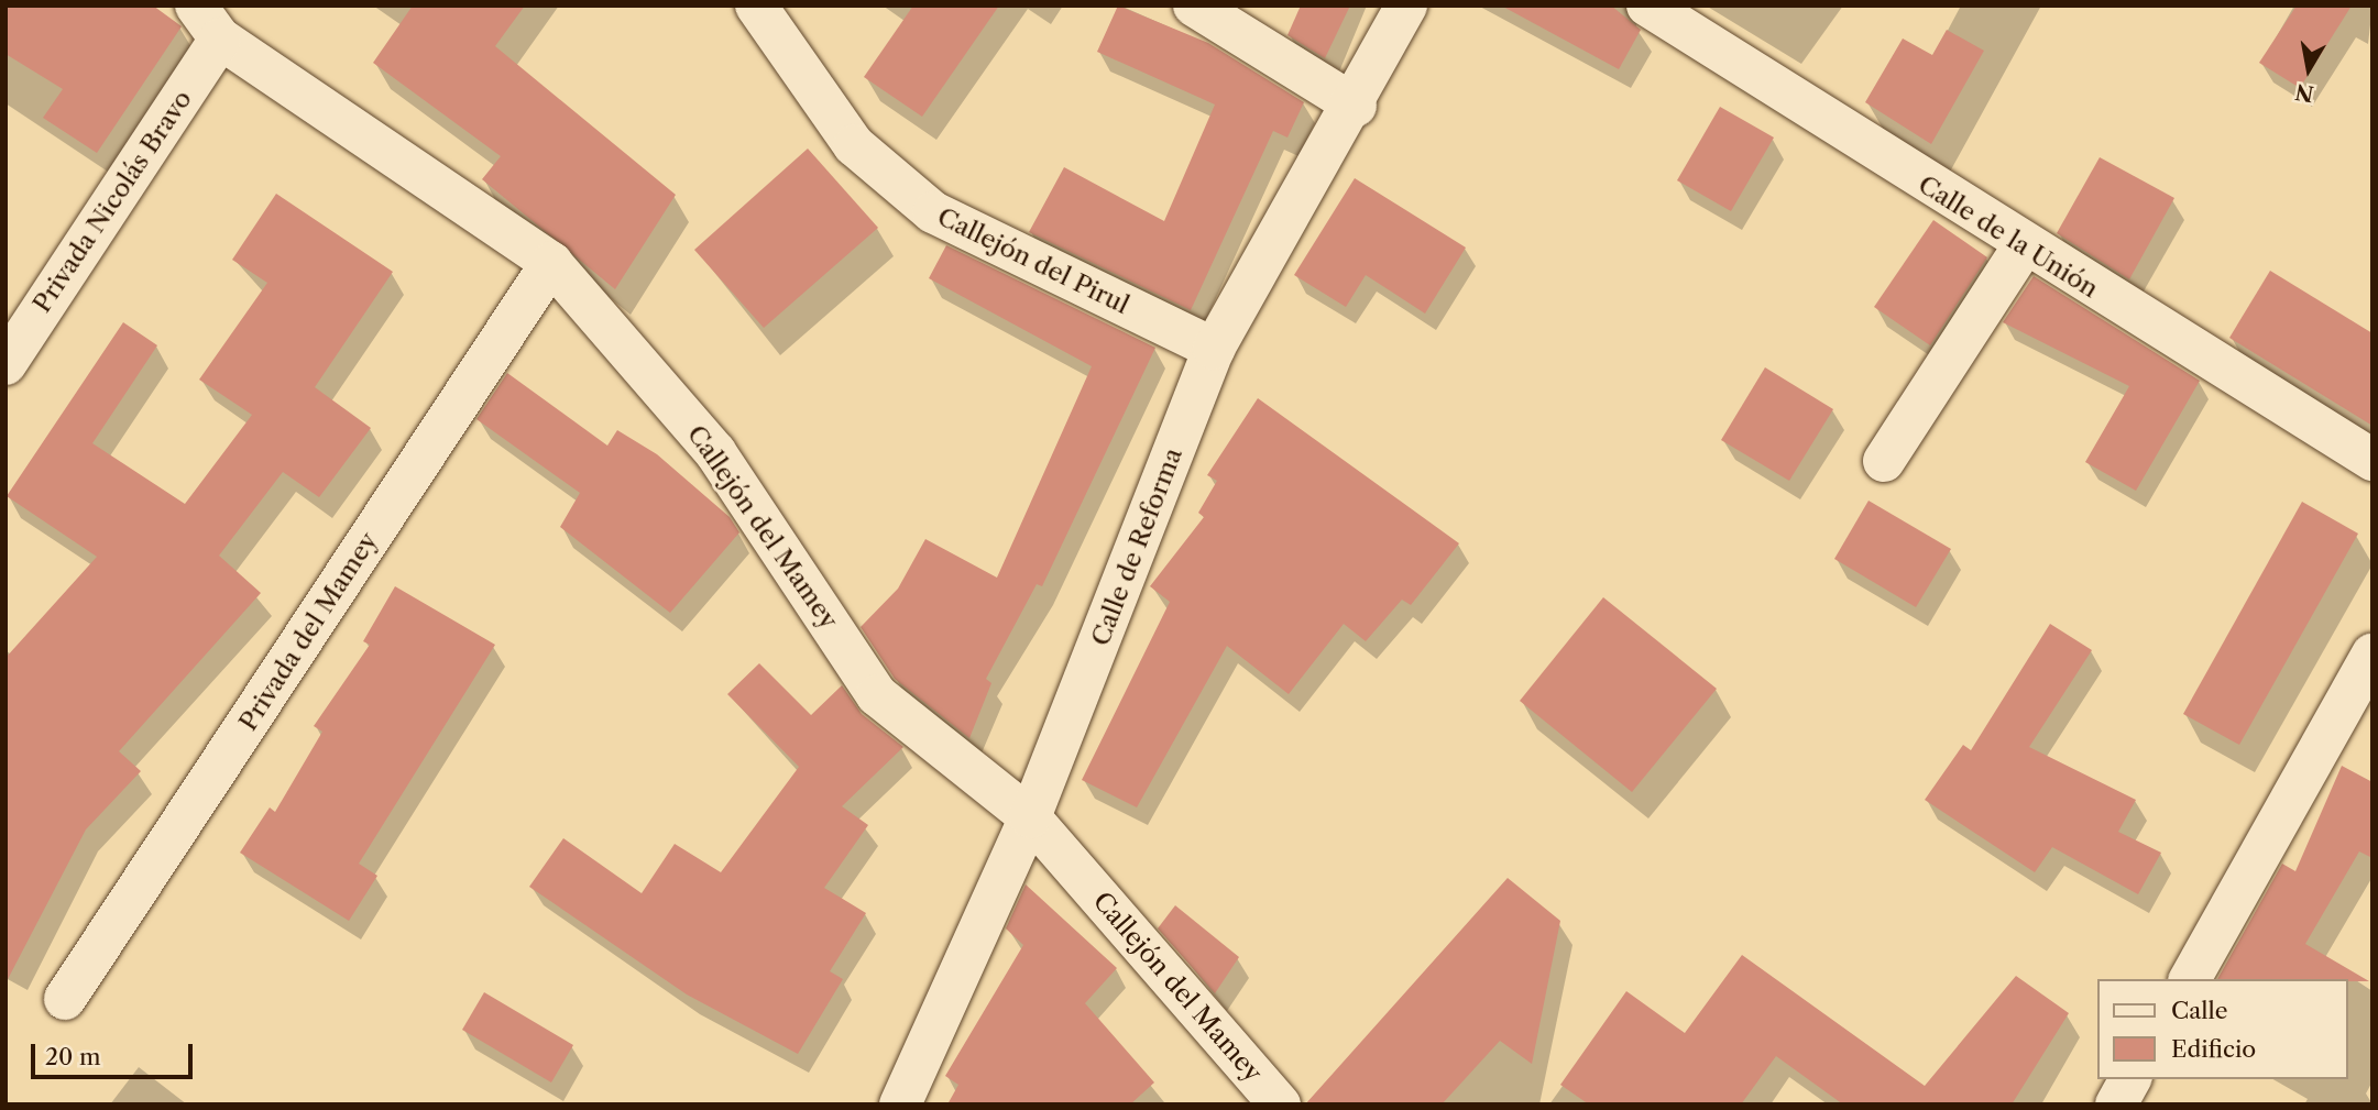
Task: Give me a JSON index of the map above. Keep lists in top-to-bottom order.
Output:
{
  "streets": {
    "street": [
      "Privada Nicolás Bravo",
      "Calle de la Unión",
      "Callejón del Pirul",
      "Callejón del Mamey",
      "Calle de Reforma",
      "Privada del Mamey"
    ]
  },
  "crossings": [
    ["Privada Nicolás Bravo", "Callejón del Mamey"],
    ["Callejón del Pirul", "Calle de Reforma"],
    ["Callejón del Mamey", "Calle de Reforma"],
    ["Callejón del Mamey", "Privada del Mamey"]
  ],
  "legend": ["Calle", "Edificio"],
  "scale_bar": "20 m",
  "north": "bottom"
}
